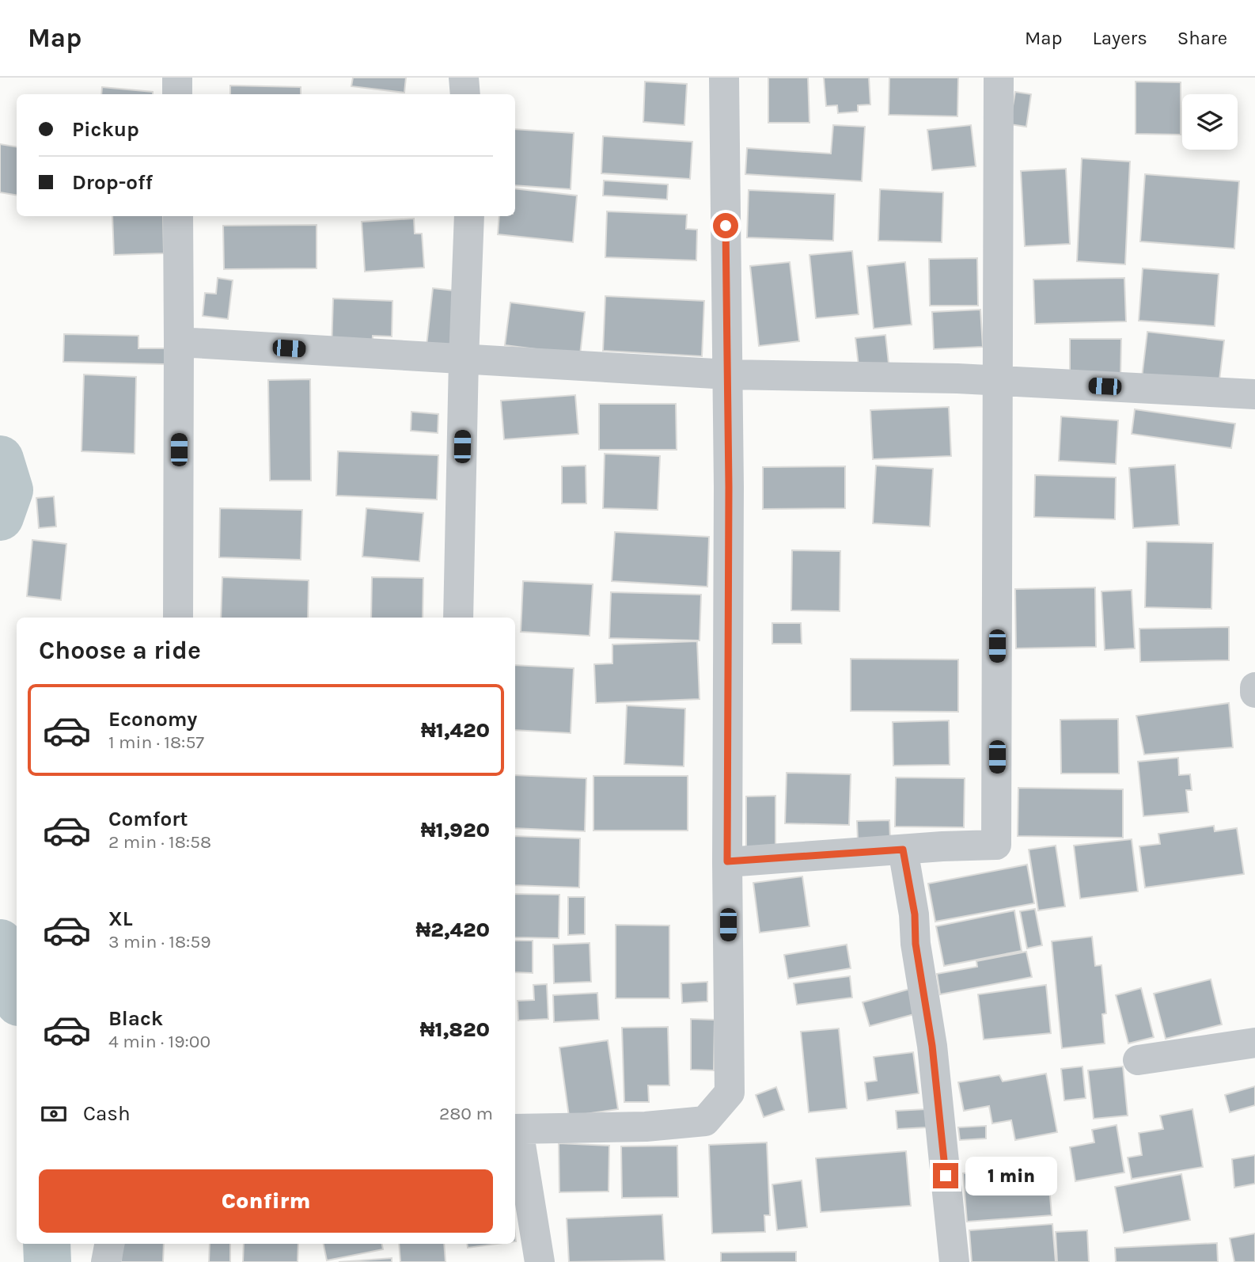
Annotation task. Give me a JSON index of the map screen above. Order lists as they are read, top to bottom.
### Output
{
  "page": {
    "header": "Map",
    "nav": ["Map", "Layers", "Share"],
    "banner": ["Pickup", "Drop-off"],
    "heading": "Choose a ride",
    "list": [
      {
        "name": "Economy",
        "note": "1 min · 18:57",
        "value": "₦1,420"
      },
      {
        "name": "Comfort",
        "note": "2 min · 18:58",
        "value": "₦1,920"
      },
      {
        "name": "XL",
        "note": "3 min · 18:59",
        "value": "₦2,420"
      },
      {
        "name": "Black",
        "note": "4 min · 19:00",
        "value": "₦1,820"
      }
    ],
    "pay": ["Cash", "280 m"],
    "bubble": "1 min",
    "buttons": "Confirm"
  }
}
